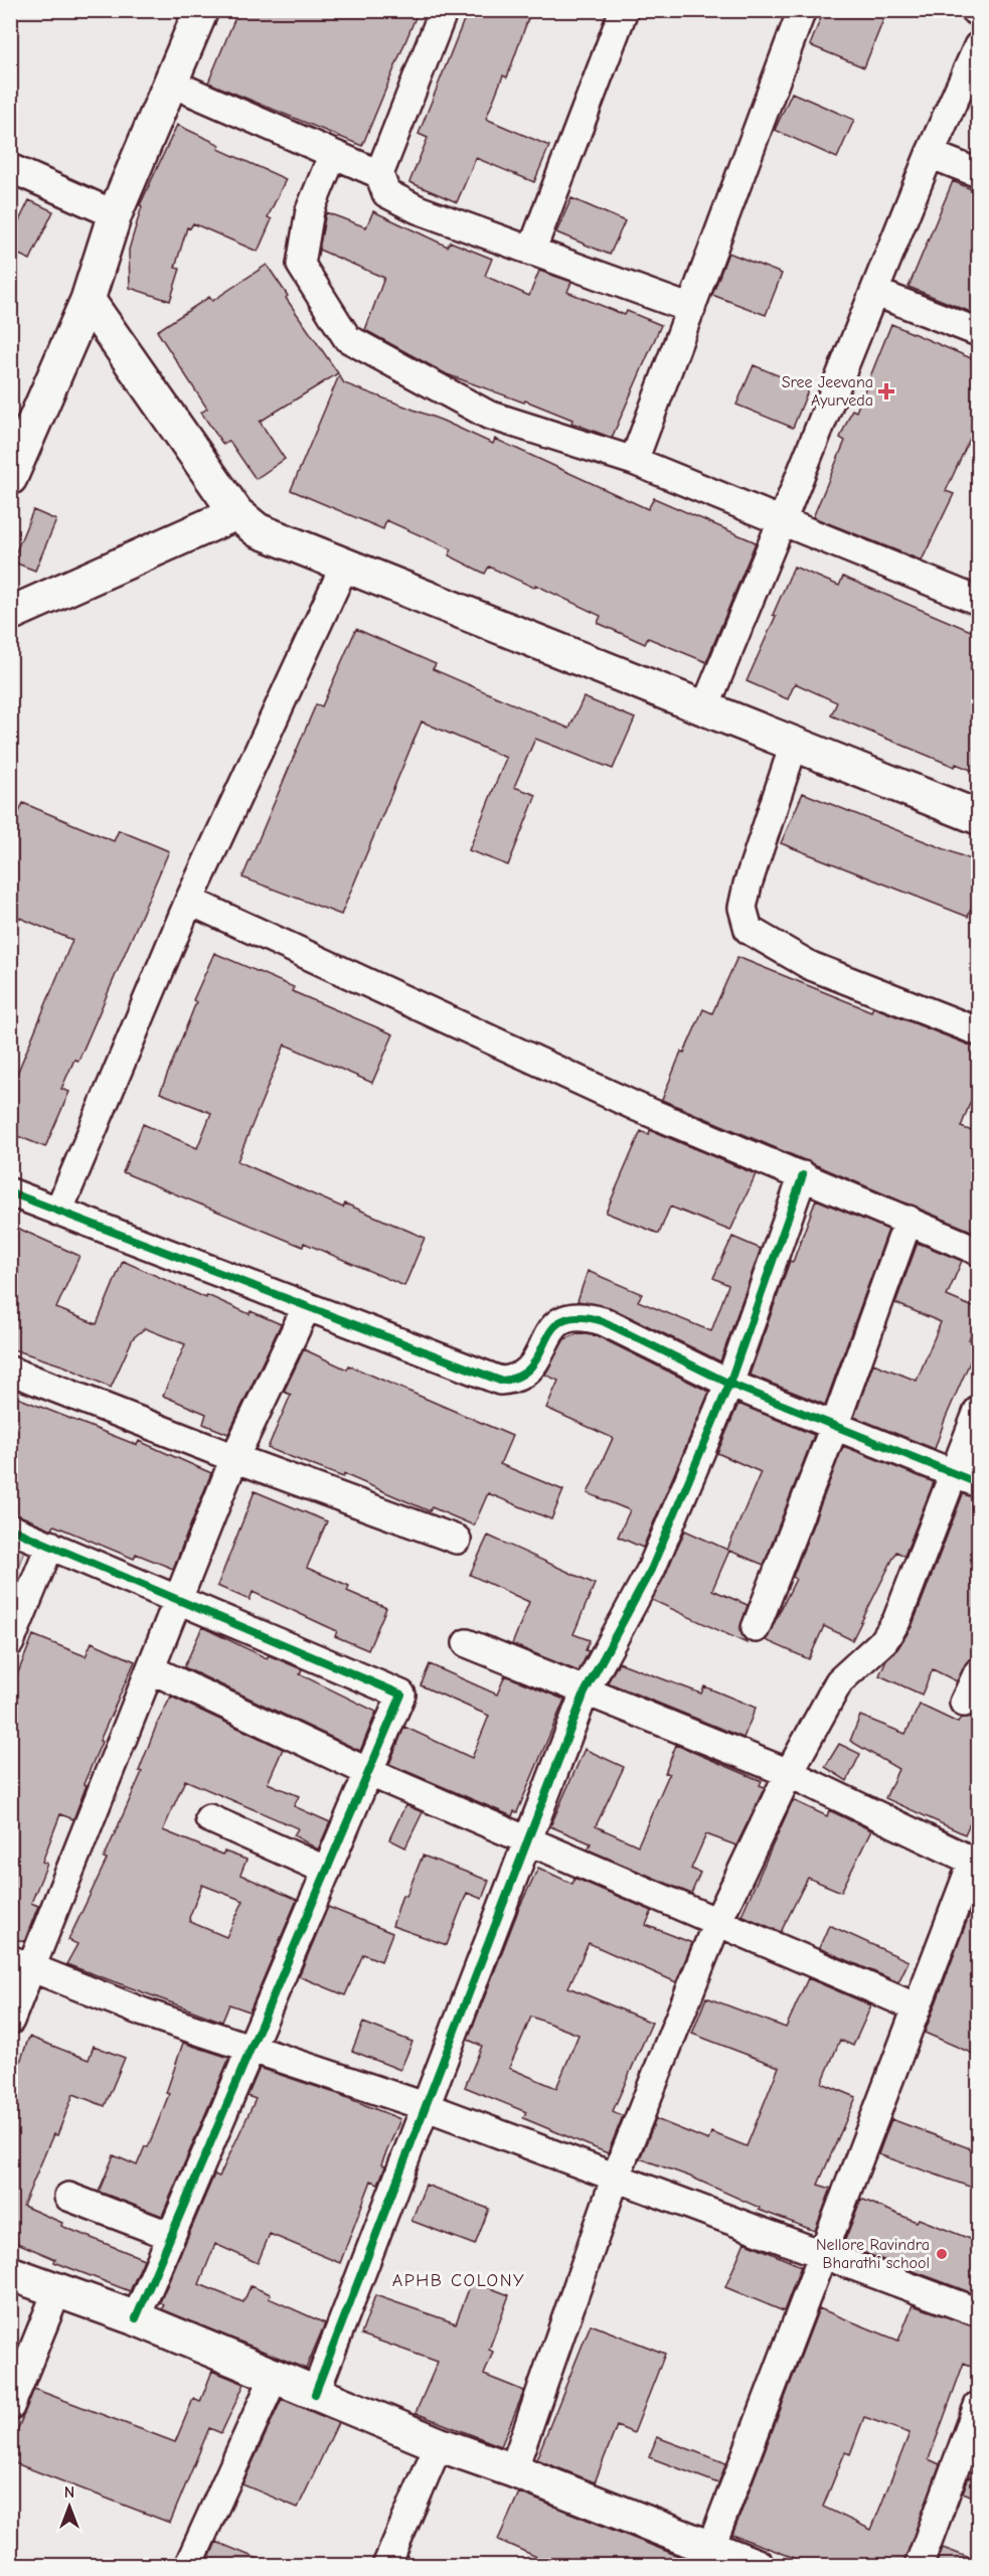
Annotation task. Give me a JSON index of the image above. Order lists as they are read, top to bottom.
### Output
{
  "districts": ["APHB COLONY"],
  "places": {
    "health": ["Sree Jeevana Ayurveda"],
    "other": ["Nellore Ravindra Bharathi school"]
  },
  "north": "top"
}
